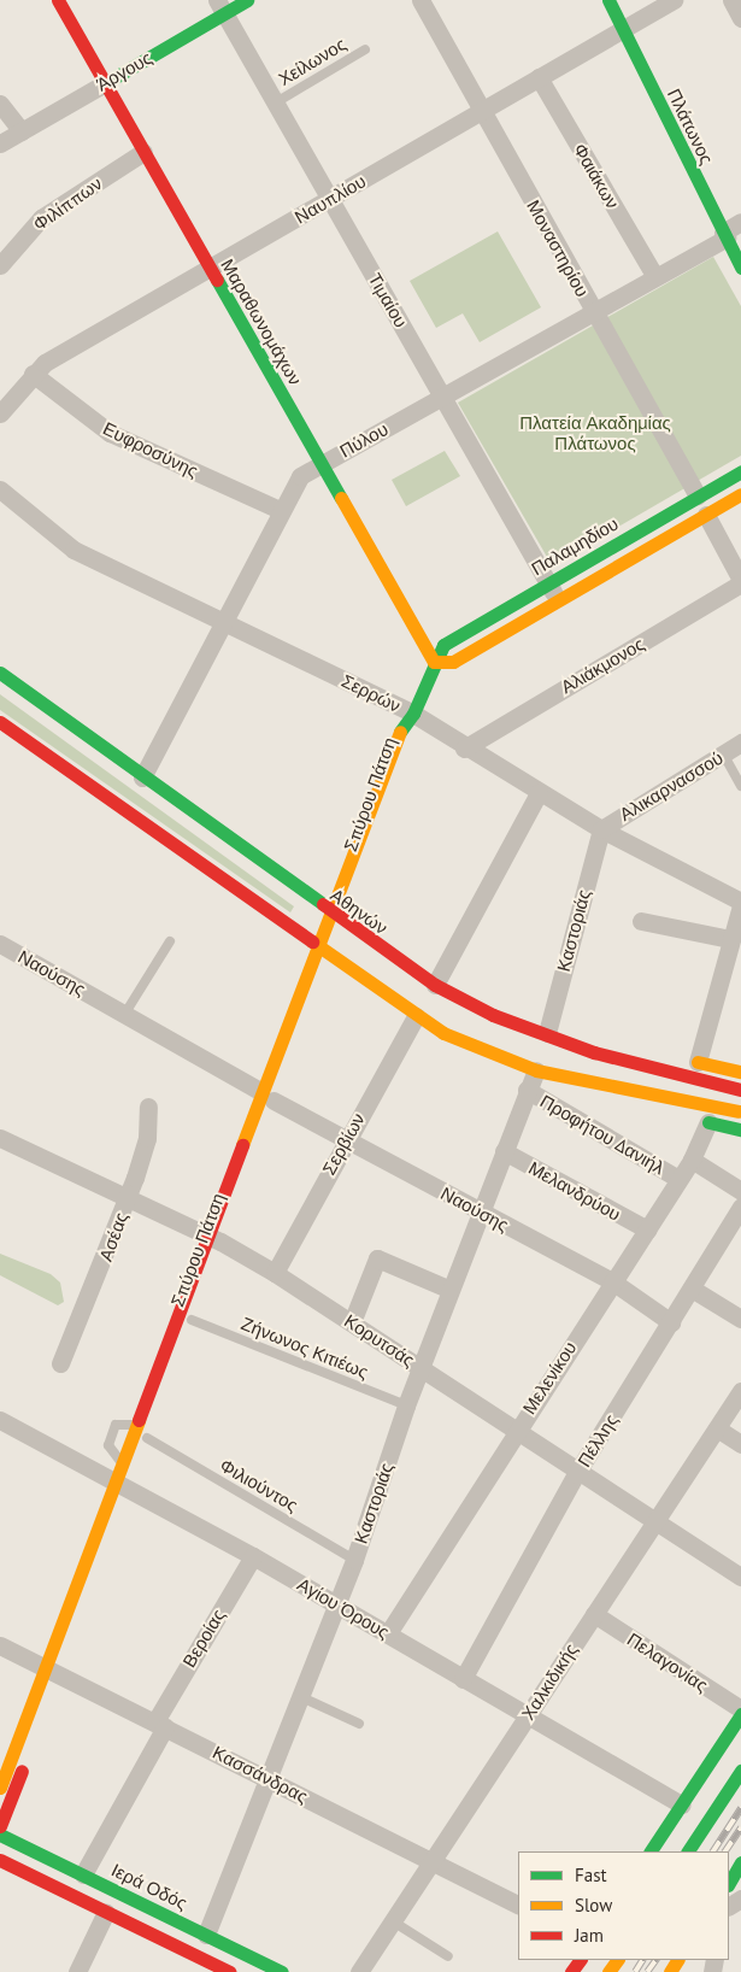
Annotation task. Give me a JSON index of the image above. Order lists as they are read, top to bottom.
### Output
{
  "streets": {
    "main road": [
      "Άργους",
      "Πλάτωνος",
      "Μαραθωνομάχων",
      "Παλαμηδίου",
      "Σπύρου Πάτση",
      "Αθηνών",
      "Ιερά Οδός"
    ],
    "street": [
      "Φαιάκων",
      "Ναυπλίου",
      "Φιλίππων",
      "Μοναστηρίου",
      "Τιμαίου",
      "Πύλου",
      "Ευφροσύνης",
      "Αλιάκμονος",
      "Σερρών",
      "Αλικαρνασσού",
      "Καστοριάς",
      "Ναούσης",
      "Προφήτου Δανιήλ",
      "Σερβίων",
      "Μελανδρύου",
      "Ασέας",
      "Κορυτσάς",
      "Μελενίκου",
      "Πέλλης",
      "Αγίου Όρους",
      "Βεροίας",
      "Πελαγονίας",
      "Χαλκιδικής",
      "Κασσάνδρας"
    ],
    "lane": ["Χείλωνος", "Ζήνωνος Κιτιέως", "Φιλιούντος"]
  },
  "crossings": [
    ["Χείλωνος", "Τιμαίου"],
    ["Άργους", "Τιμαίου"],
    ["Άργους", "Μαραθωνομάχων"],
    ["Πλάτωνος", "Ναυπλίου"],
    ["Πλάτωνος", "Πύλου"],
    ["Φαιάκων", "Ναυπλίου"],
    ["Φαιάκων", "Πύλου"],
    ["Ναυπλίου", "Μοναστηρίου"],
    ["Ναυπλίου", "Τιμαίου"],
    ["Ναυπλίου", "Μαραθωνομάχων"],
    ["Ναυπλίου", "Ευφροσύνης"],
    ["Φιλίππων", "Μαραθωνομάχων"],
    ["Μοναστηρίου", "Πύλου"],
    ["Μοναστηρίου", "Παλαμηδίου"],
    ["Τιμαίου", "Πύλου"],
    ["Τιμαίου", "Παλαμηδίου"],
    ["Μαραθωνομάχων", "Πύλου"],
    ["Μαραθωνομάχων", "Παλαμηδίου"],
    ["Πύλου", "Ευφροσύνης"],
    ["Πύλου", "Σερρών"],
    ["Πύλου", "Αθηνών"],
    ["Παλαμηδίου", "Σερρών"],
    ["Παλαμηδίου", "Σπύρου Πάτση"],
    ["Αλιάκμονος", "Σερρών"],
    ["Σερρών", "Αλικαρνασσού"],
    ["Σερρών", "Σπύρου Πάτση"],
    ["Σερρών", "Καστοριάς"],
    ["Αλικαρνασσού", "Καστοριάς"],
    ["Σπύρου Πάτση", "Αθηνών"],
    ["Σπύρου Πάτση", "Ναούσης"],
    ["Σπύρου Πάτση", "Κορυτσάς"],
    ["Σπύρου Πάτση", "Ζήνωνος Κιτιέως"],
    ["Σπύρου Πάτση", "Φιλιούντος"],
    ["Σπύρου Πάτση", "Αγίου Όρους"],
    ["Σπύρου Πάτση", "Κασσάνδρας"],
    ["Αθηνών", "Καστοριάς"],
    ["Καστοριάς", "Ναούσης"],
    ["Καστοριάς", "Προφήτου Δανιήλ"],
    ["Καστοριάς", "Μελανδρύου"],
    ["Καστοριάς", "Κορυτσάς"],
    ["Καστοριάς", "Ζήνωνος Κιτιέως"],
    ["Καστοριάς", "Φιλιούντος"],
    ["Καστοριάς", "Αγίου Όρους"],
    ["Καστοριάς", "Κασσάνδρας"],
    ["Καστοριάς", "Ιερά Οδός"],
    ["Ναούσης", "Σερβίων"],
    ["Ναούσης", "Μελενίκου"],
    ["Ναούσης", "Πέλλης"],
    ["Προφήτου Δανιήλ", "Μελενίκου"],
    ["Σερβίων", "Κορυτσάς"],
    ["Μελανδρύου", "Μελενίκου"],
    ["Ασέας", "Κορυτσάς"],
    ["Κορυτσάς", "Μελενίκου"],
    ["Κορυτσάς", "Πέλλης"],
    ["Κορυτσάς", "Χαλκιδικής"],
    ["Μελενίκου", "Αγίου Όρους"],
    ["Πέλλης", "Αγίου Όρους"],
    ["Αγίου Όρους", "Βεροίας"],
    ["Αγίου Όρους", "Χαλκιδικής"],
    ["Βεροίας", "Κασσάνδρας"],
    ["Βεροίας", "Ιερά Οδός"],
    ["Πελαγονίας", "Χαλκιδικής"],
    ["Χαλκιδικής", "Κασσάνδρας"]
  ],
  "parks": ["Πλατεία Ακαδημίας Πλάτωνος"],
  "legend": ["Fast", "Slow", "Jam"]
}
